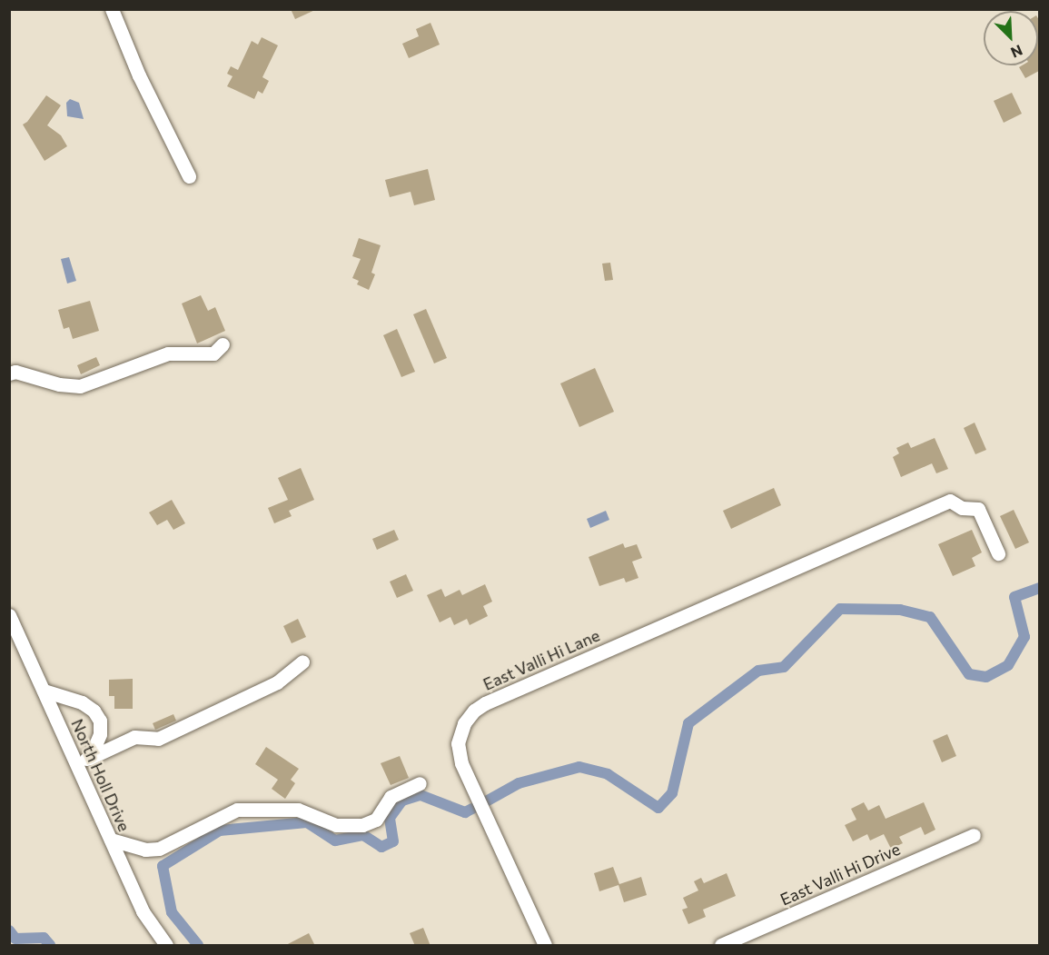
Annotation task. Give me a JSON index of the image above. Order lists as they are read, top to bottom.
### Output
{
  "streets": {
    "street": ["East Valli Hi Lane", "North Holl Drive", "East Valli Hi Drive"]
  },
  "north": "bottom right"
}
